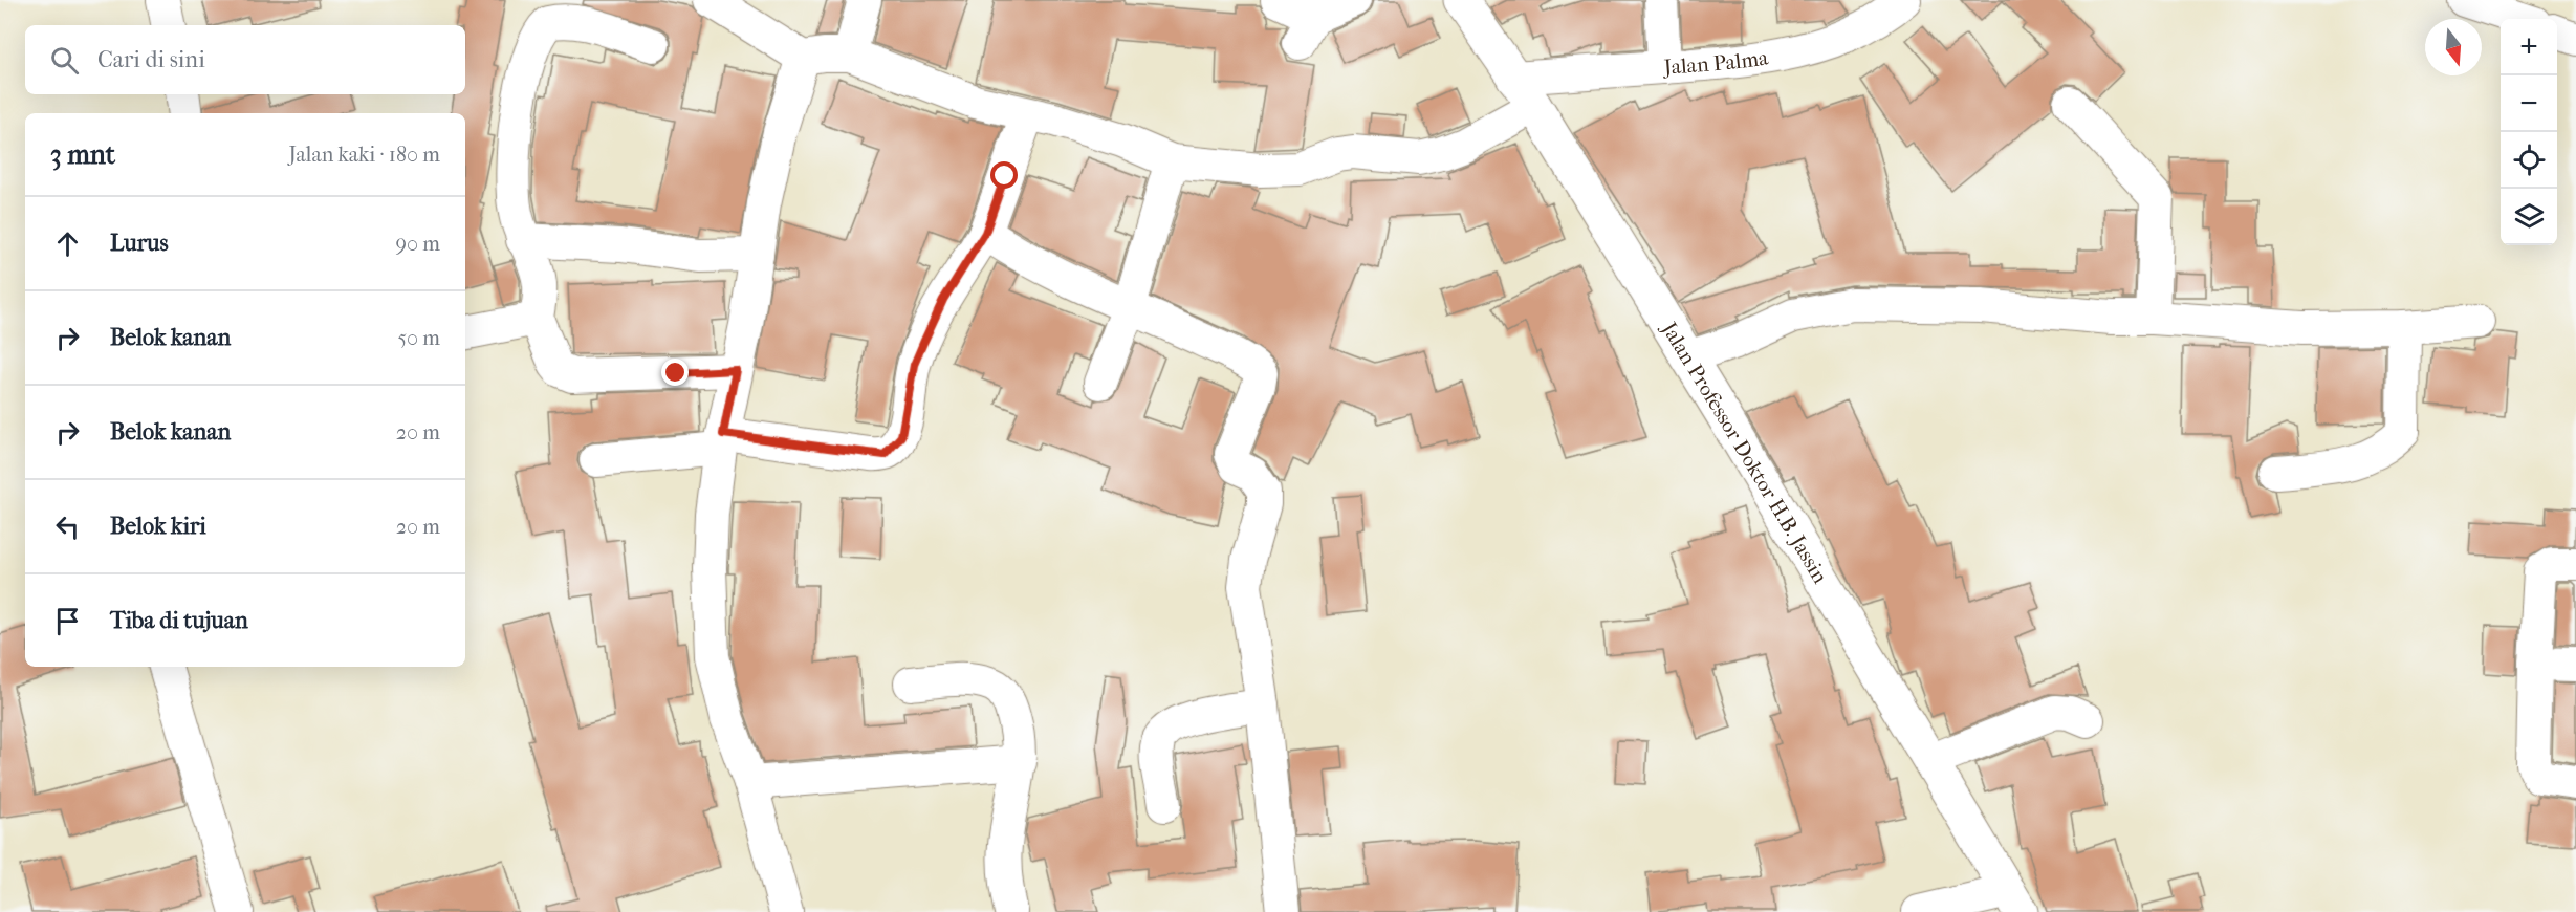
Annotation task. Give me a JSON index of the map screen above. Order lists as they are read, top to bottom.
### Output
{
  "streets": {
    "highway": ["Jalan Professor Doktor H.B. Jassin"],
    "street": ["Jalan Palma"]
  },
  "crossings": [
    ["Jalan Palma", "Jalan Professor Doktor H.B. Jassin"]
  ],
  "north": "bottom",
  "page": {
    "map_buttons": ["+", "−"],
    "search": "Cari di sini",
    "heading": ["3 mnt", "Jalan kaki · 180 m"],
    "list": [
      ["Lurus", "90 m"],
      ["Belok kanan", "50 m"],
      ["Belok kanan", "20 m"],
      ["Belok kiri", "20 m"],
      "Tiba di tujuan"
    ]
  }
}
